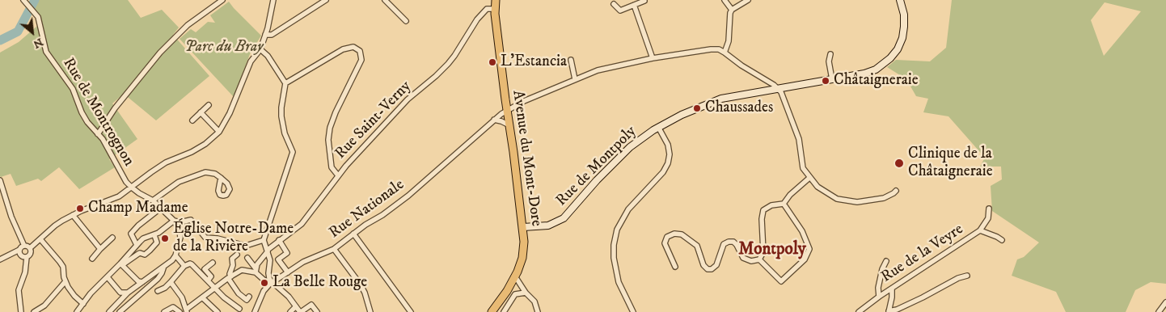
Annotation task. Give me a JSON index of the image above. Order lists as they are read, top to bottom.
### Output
{
  "streets": {
    "main road": ["Avenue du Mont-Dore"],
    "street": [
      "Rue de Montrognon",
      "Rue Saint-Verny",
      "Rue de Montpoly",
      "Rue Nationale",
      "Rue de la Veyre"
    ]
  },
  "crossings": [
    ["Rue Saint-Verny", "Avenue du Mont-Dore"],
    ["Avenue du Mont-Dore", "Rue de Montpoly"],
    ["Avenue du Mont-Dore", "Rue Nationale"]
  ],
  "districts": ["Montpoly"],
  "parks": ["Parc du Bray"],
  "places": [
    "L'Estancia",
    "Châtaigneraie",
    "Chaussades",
    "Clinique de la Châtaigneraie",
    "Champ Madame",
    "Église Notre-Dame de la Rivière",
    "La Belle Rouge"
  ],
  "north": "bottom right"
}
